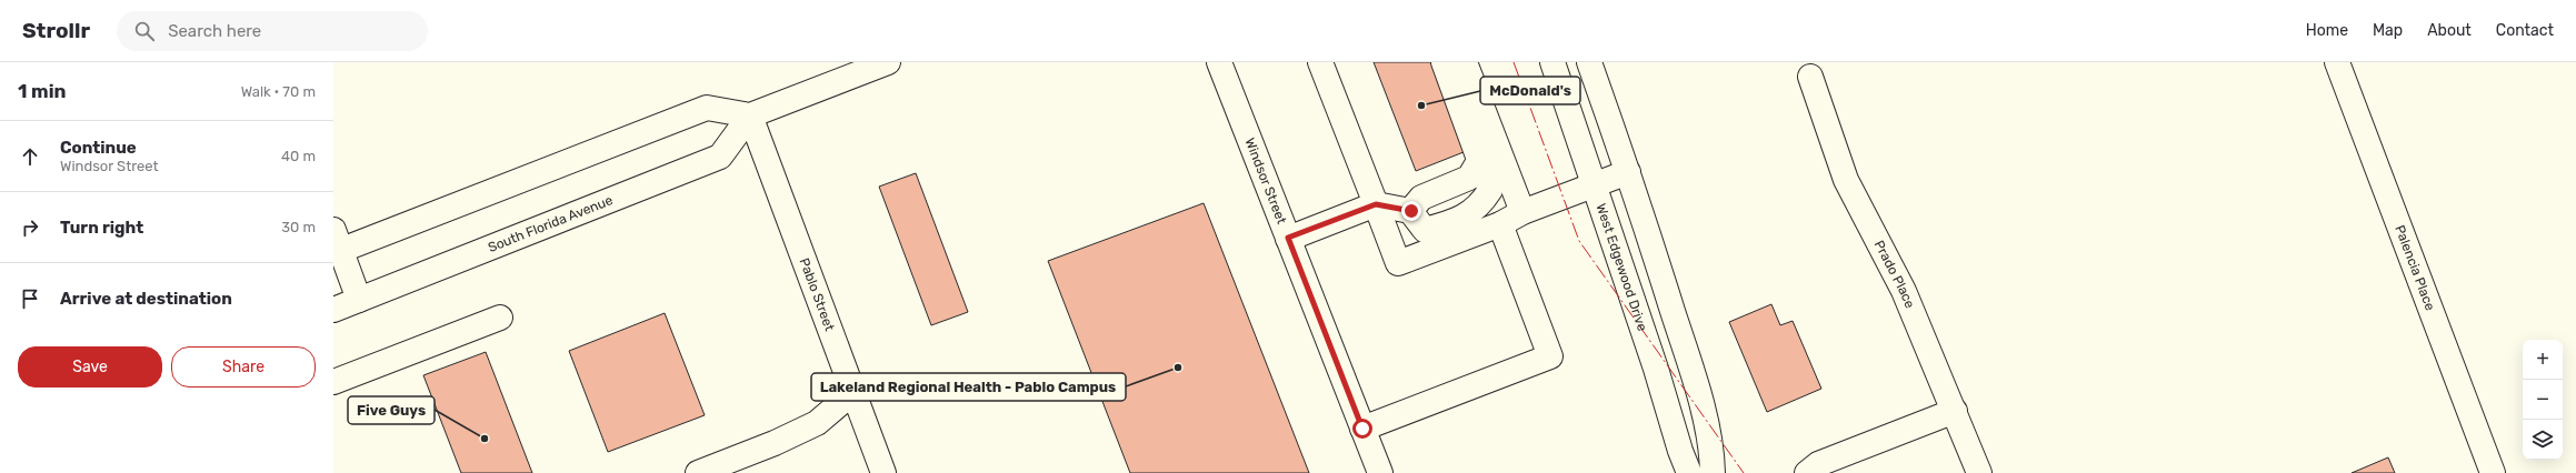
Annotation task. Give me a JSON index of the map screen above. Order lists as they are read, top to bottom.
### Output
{
  "streets": {
    "street": [
      "Windsor Street",
      "South Florida Avenue",
      "West Edgewood Drive",
      "Palencia Place",
      "Prado Place",
      "Pablo Street"
    ]
  },
  "crossings": [
    ["South Florida Avenue", "Pablo Street"]
  ],
  "places": ["McDonald's", "Lakeland Regional Health - Pablo Campus", "Five Guys"],
  "page": {
    "header": "Strollr",
    "search": "Search here",
    "nav": [
      "Home",
      "Map",
      "About",
      "Contact"
    ],
    "heading": ["1 min", "Walk · 70 m"],
    "list": [
      ["Continue", "Windsor Street", "40 m"],
      ["Turn right", "30 m"],
      "Arrive at destination"
    ],
    "buttons": ["Save", "Share"],
    "map_buttons": ["+", "−"]
  }
}
